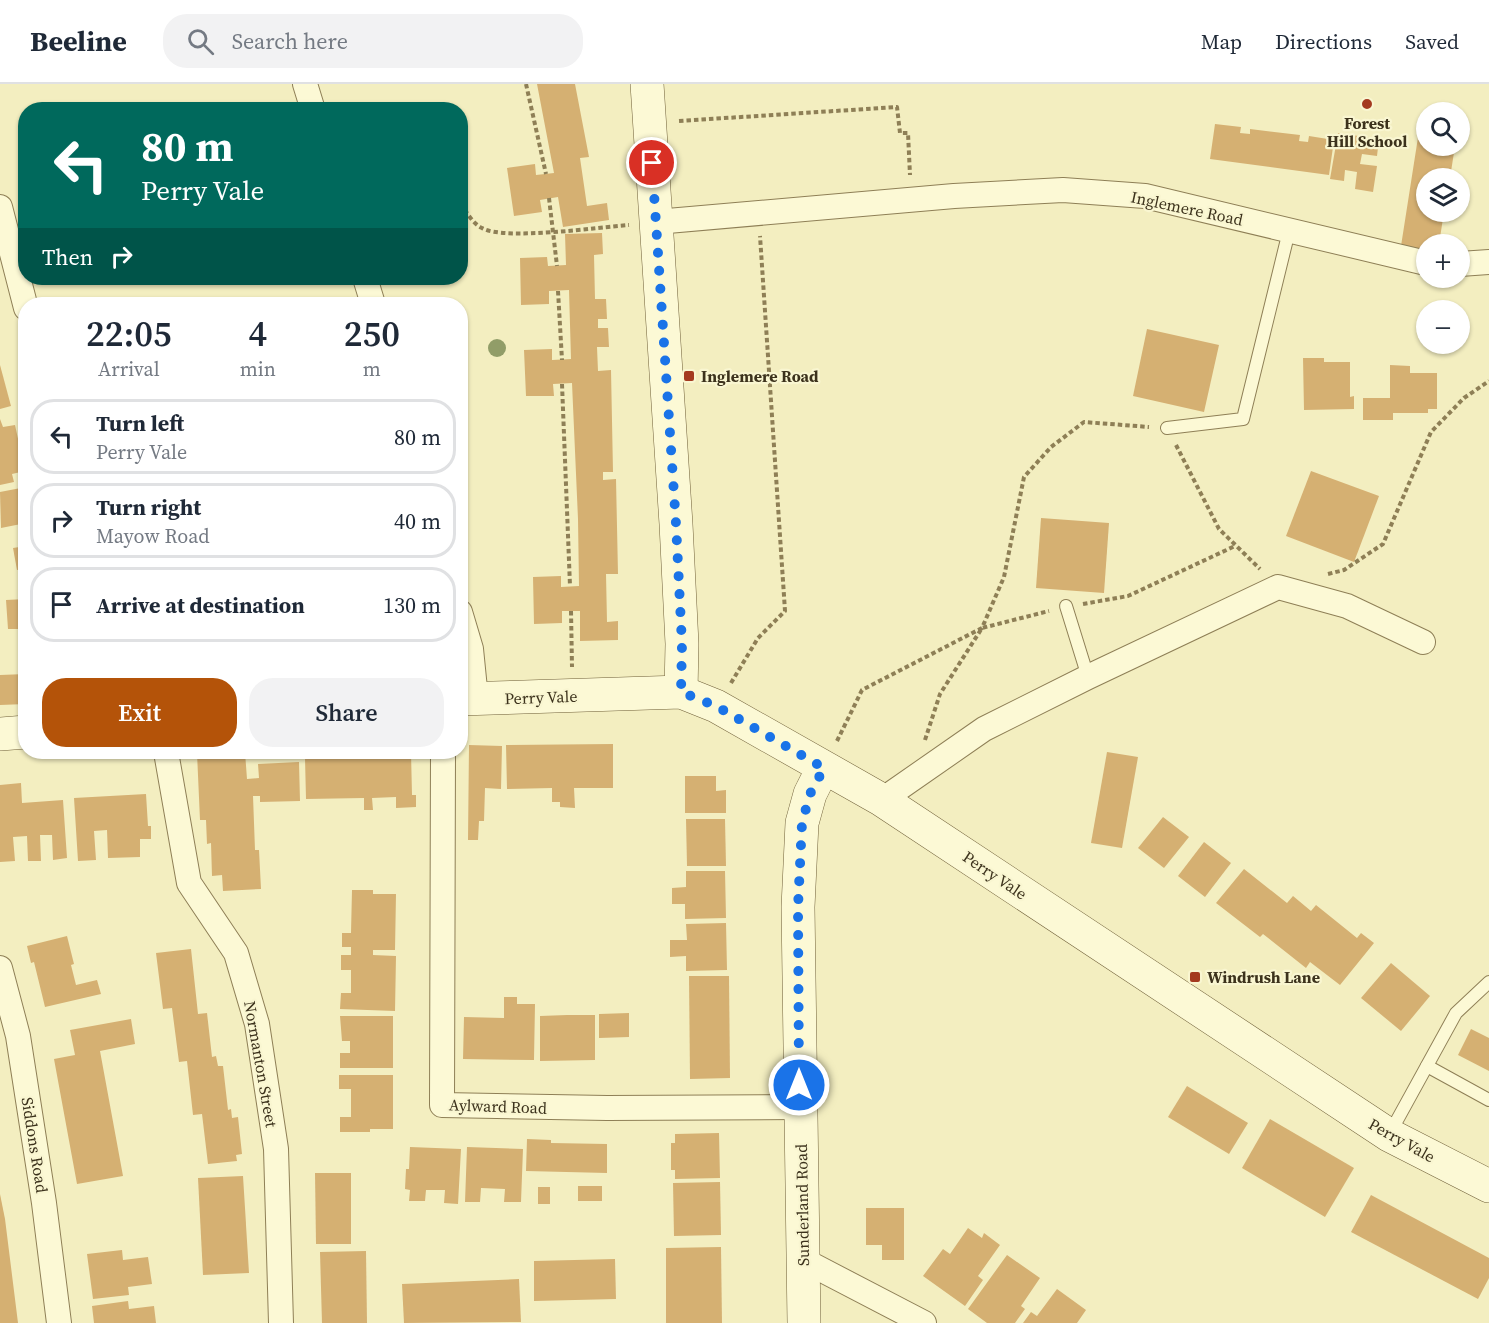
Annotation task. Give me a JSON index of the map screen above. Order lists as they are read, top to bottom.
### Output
{
  "streets": {
    "main road": ["Perry Vale", "Sunderland Road"],
    "street": [
      "Inglemere Road",
      "Normanton Street",
      "Aylward Road",
      "Siddons Road"
    ]
  },
  "crossings": [
    ["Perry Vale", "Sunderland Road"],
    ["Aylward Road", "Sunderland Road"]
  ],
  "places": {
    "other": ["Forest Hill School"],
    "transit": ["Inglemere Road", "Windrush Lane"]
  },
  "page": {
    "header": "Beeline",
    "search": "Search here",
    "nav": ["Map", "Directions", "Saved"],
    "map_buttons": ["+", "−"],
    "turn": ["80 m", "Perry Vale"],
    "then": "Then",
    "eta": [
      "22:05",
      "Arrival",
      "4",
      "min",
      "250",
      "m"
    ],
    "list": [
      {
        "name": "Turn left",
        "note": "Perry Vale",
        "value": "80 m"
      },
      {
        "name": "Turn right",
        "note": "Mayow Road",
        "value": "40 m"
      },
      {
        "name": "Arrive at destination",
        "value": "130 m"
      }
    ],
    "buttons": ["Exit", "Share"]
  }
}
